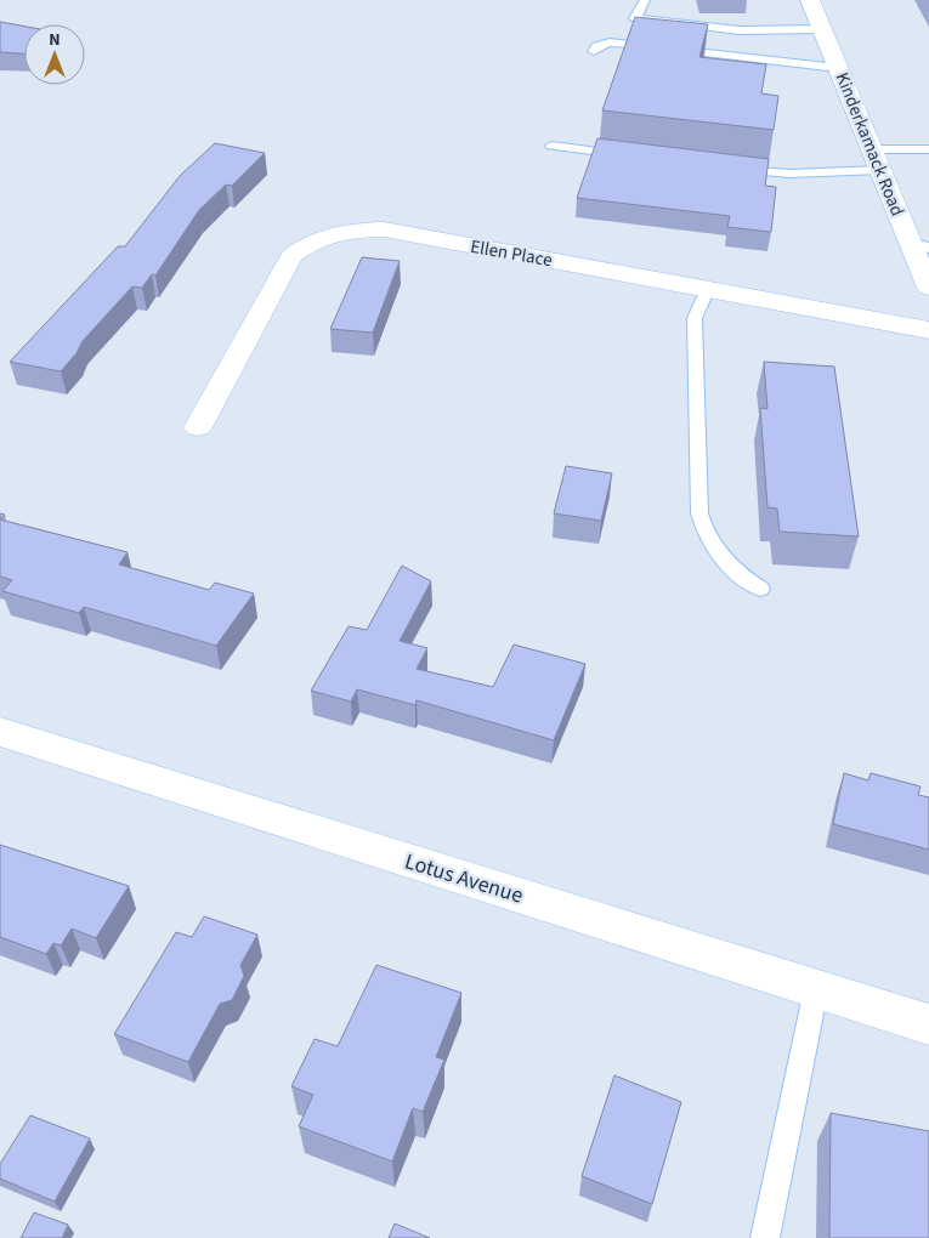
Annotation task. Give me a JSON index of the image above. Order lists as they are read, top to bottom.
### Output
{
  "streets": {
    "street": ["Kinderkamack Road", "Ellen Place", "Lotus Avenue"]
  },
  "north": "top"
}
